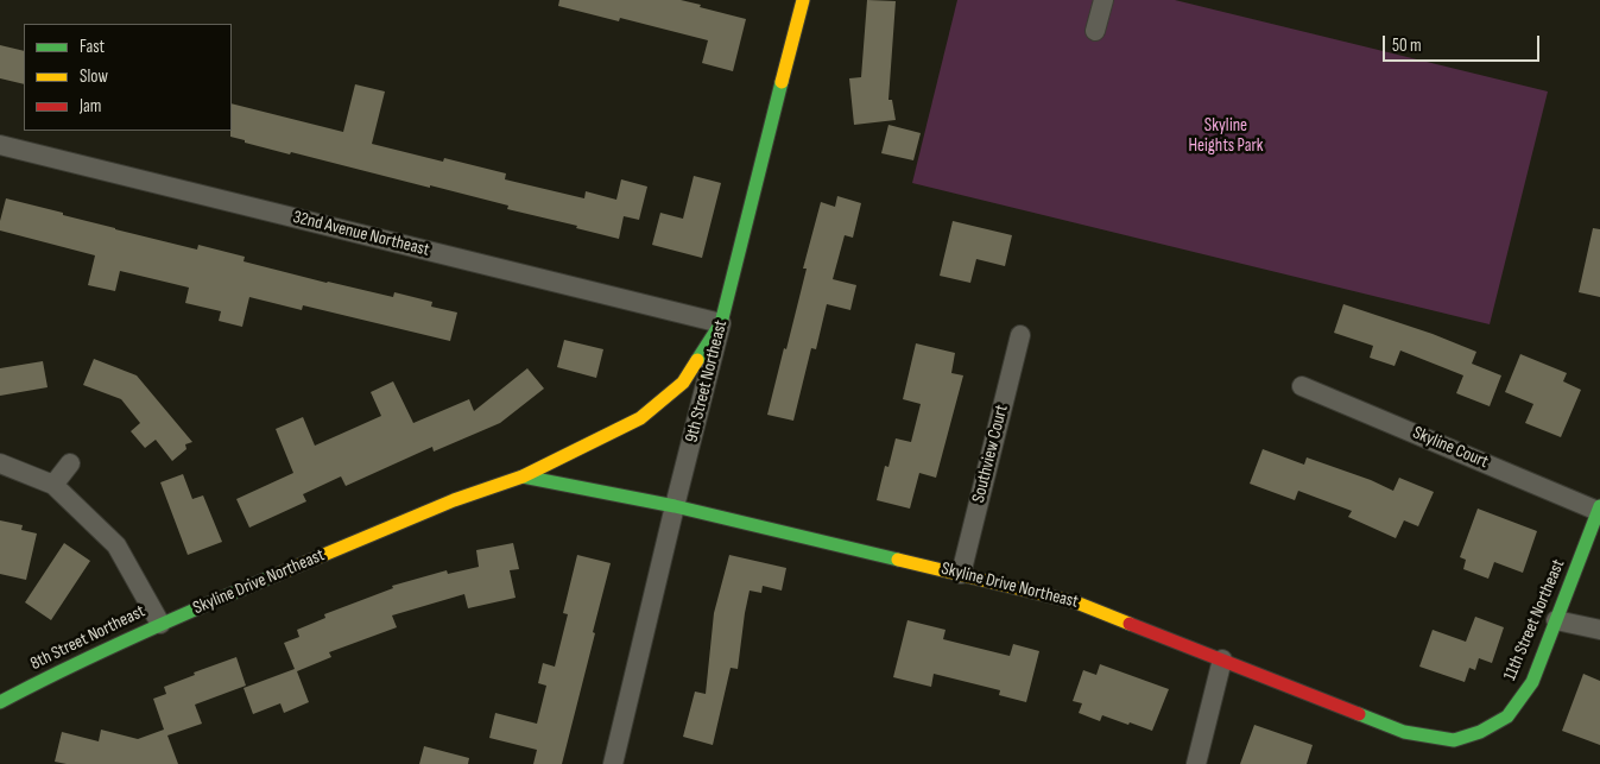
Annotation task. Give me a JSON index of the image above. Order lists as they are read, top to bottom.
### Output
{
  "streets": {
    "street": [
      "32nd Avenue Northeast",
      "9th Street Northeast",
      "Skyline Court",
      "Southview Court",
      "Skyline Drive Northeast",
      "11th Street Northeast",
      "8th Street Northeast"
    ]
  },
  "crossings": [
    ["32nd Avenue Northeast", "9th Street Northeast"],
    ["32nd Avenue Northeast", "Skyline Drive Northeast"],
    ["9th Street Northeast", "Skyline Drive Northeast"],
    ["Skyline Court", "11th Street Northeast"],
    ["Southview Court", "Skyline Drive Northeast"],
    ["Skyline Drive Northeast", "11th Street Northeast"],
    ["Skyline Drive Northeast", "8th Street Northeast"]
  ],
  "parks": ["Skyline Heights Park"],
  "legend": ["Fast", "Slow", "Jam"],
  "scale_bar": "50 m"
}
